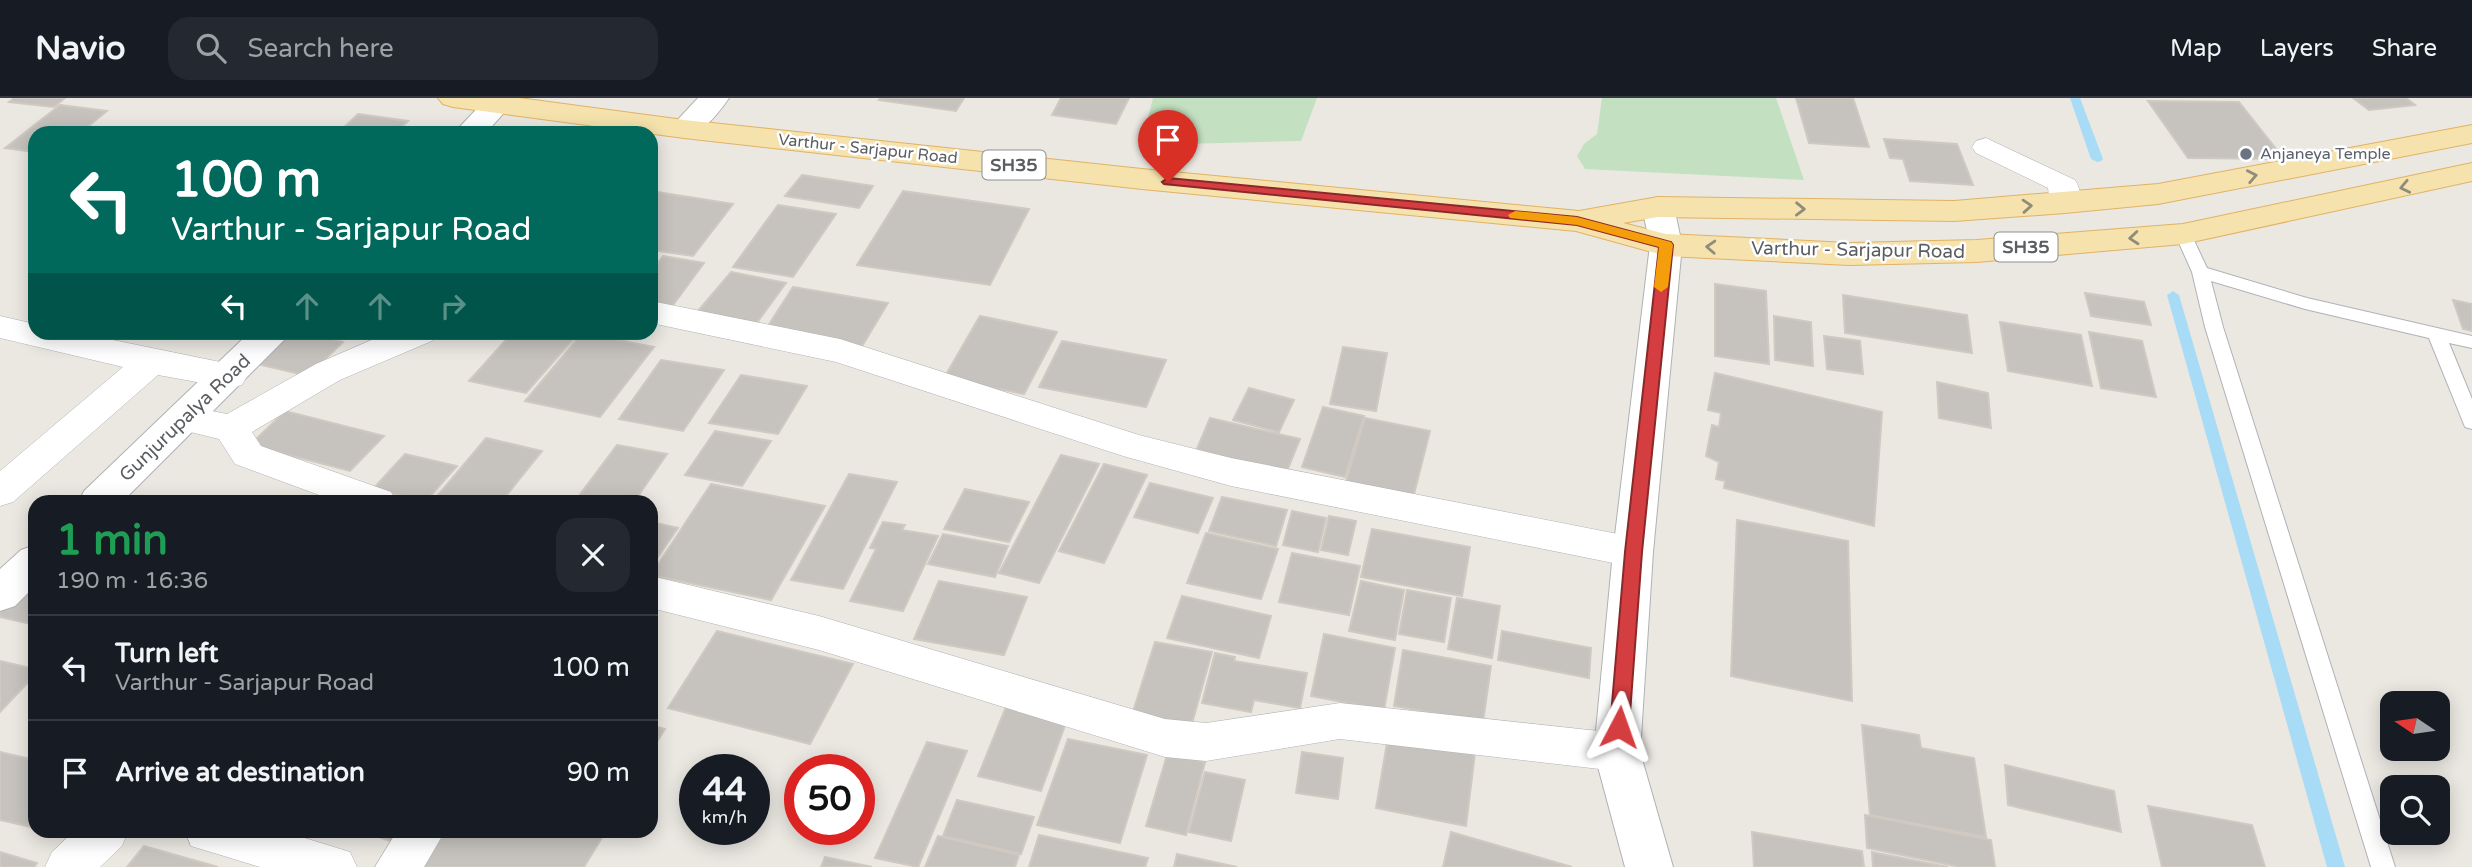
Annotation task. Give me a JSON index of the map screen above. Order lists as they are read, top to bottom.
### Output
{
  "streets": {
    "main road": ["Varthur - Sarjapur Road", "SH35", "Gunjurupalya Road"]
  },
  "places": ["Anjaneya Temple"],
  "north": "left",
  "page": {
    "header": "Navio",
    "search": "Search here",
    "nav": ["Map", "Layers", "Share"],
    "turn": ["100 m", "Varthur - Sarjapur Road"],
    "heading": ["1 min", "190 m · 16:36"],
    "list": [
      {
        "name": "Turn left",
        "note": "Varthur - Sarjapur Road",
        "value": "100 m"
      },
      {
        "name": "Arrive at destination",
        "value": "90 m"
      }
    ],
    "speed": "44 km/h",
    "limit": "50"
  }
}
